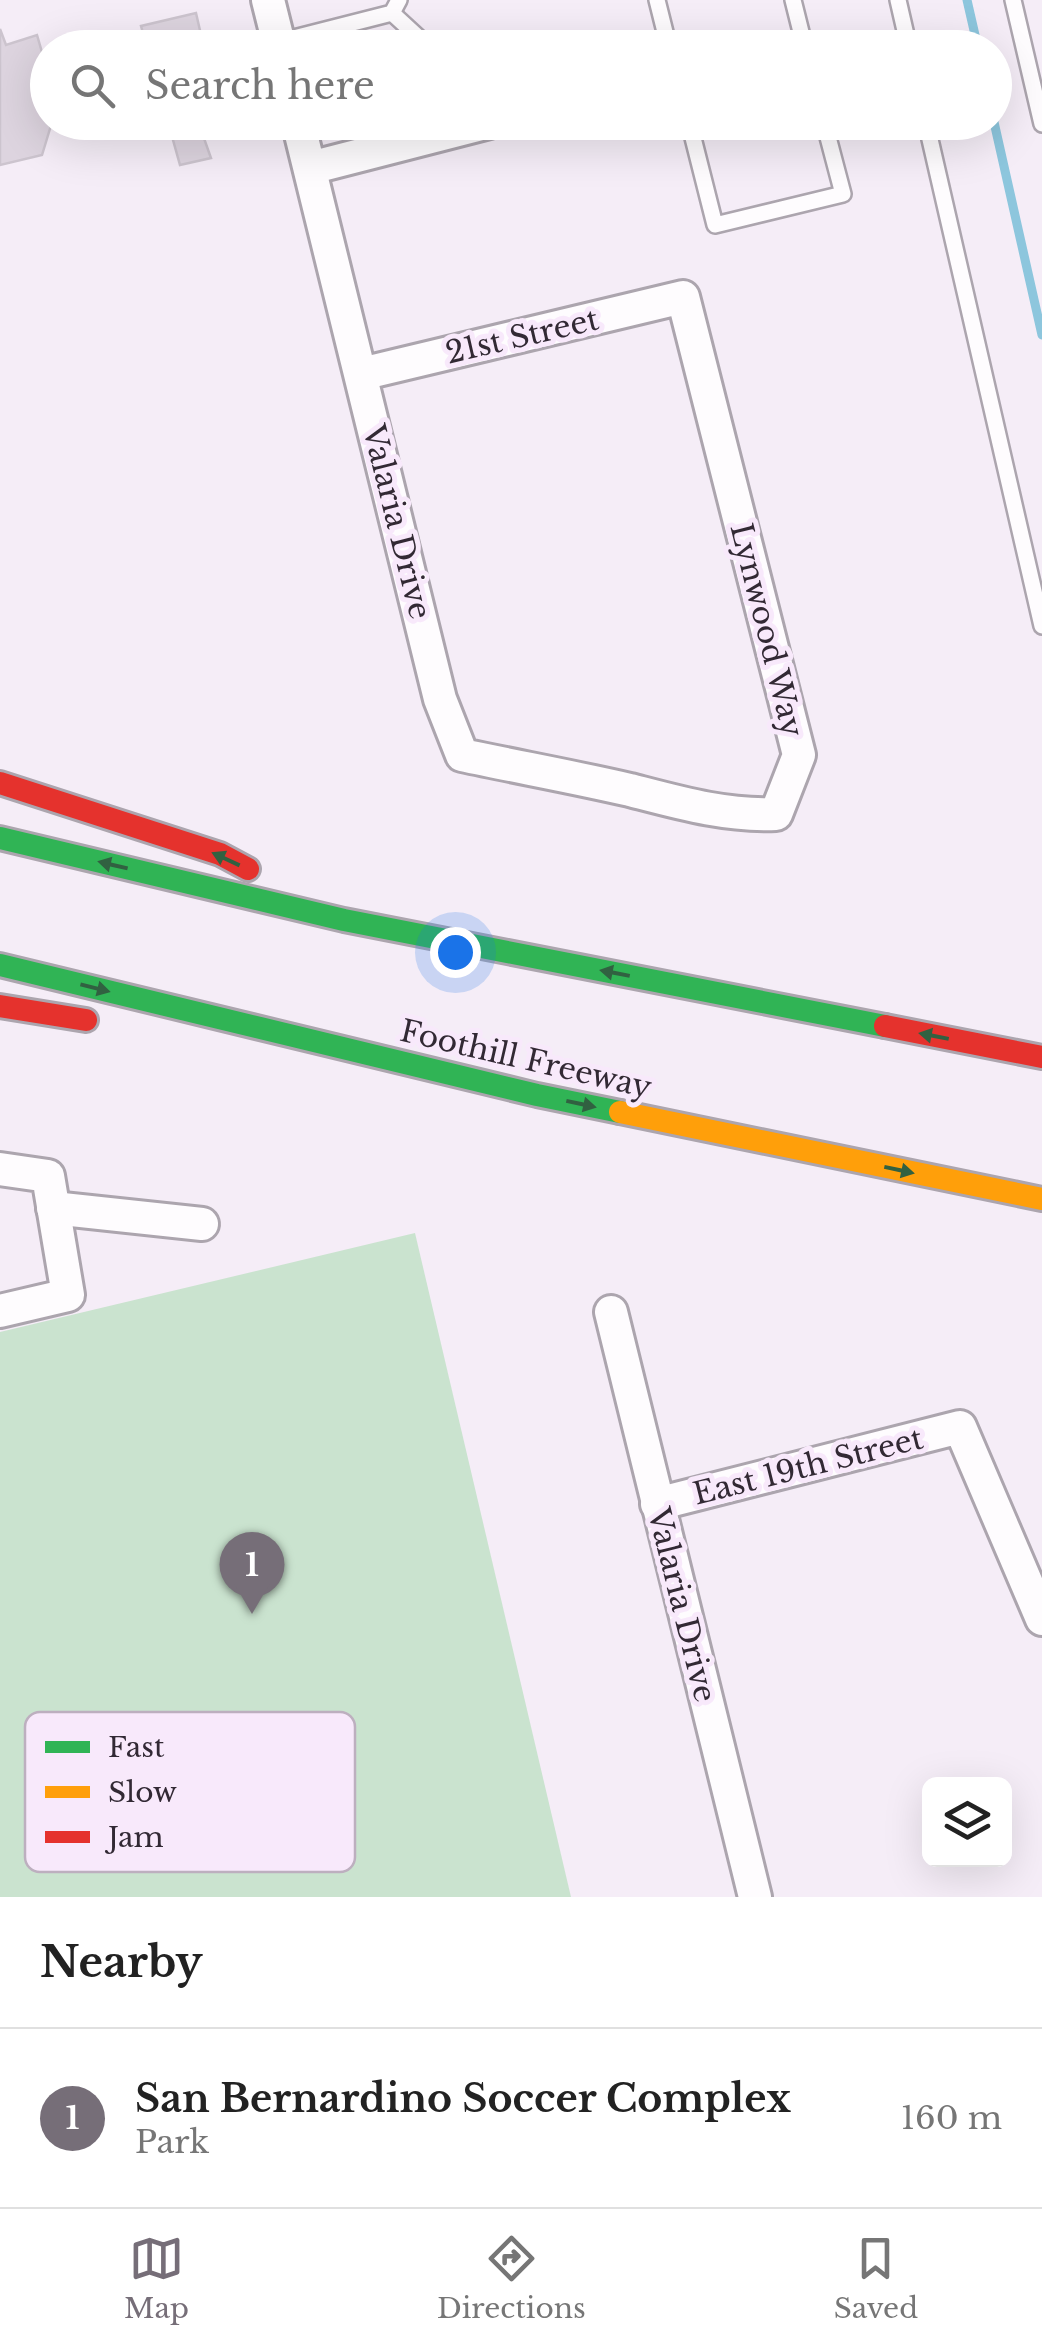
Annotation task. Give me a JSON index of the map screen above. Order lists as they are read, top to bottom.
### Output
{
  "streets": {
    "highway": ["Foothill Freeway"],
    "street": [
      "21st Street",
      "Valaria Drive",
      "Lynwood Way",
      "East 19th Street"
    ]
  },
  "crossings": [
    ["21st Street", "Valaria Drive"],
    ["21st Street", "Lynwood Way"],
    ["Valaria Drive", "Lynwood Way"],
    ["Valaria Drive", "East 19th Street"]
  ],
  "legend": ["Fast", "Slow", "Jam"],
  "page": {
    "search": "Search here",
    "pins": "1",
    "heading": "Nearby",
    "list": [
      {
        "mark": "1",
        "name": "San Bernardino Soccer Complex",
        "note": "Park",
        "value": "160 m"
      }
    ],
    "nav": ["Map", "Directions", "Saved"]
  }
}
